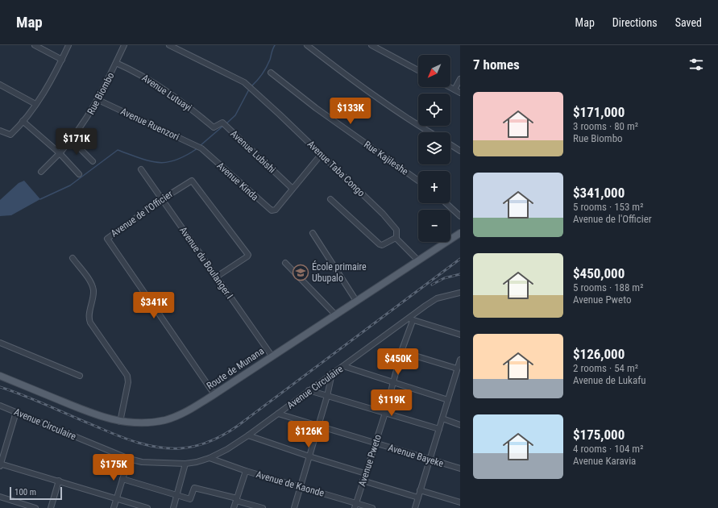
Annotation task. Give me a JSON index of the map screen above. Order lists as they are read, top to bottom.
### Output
{
  "streets": {
    "main road": ["Route de Munana"],
    "street": [
      "Avenue Lutuayi",
      "Rue Biombo",
      "Avenue Ruenzori",
      "Avenue Lubishi",
      "Rue Kajileshe",
      "Avenue Taba Congo",
      "Avenue Kinda",
      "Avenue de l'Officier",
      "Avenue du Boulanger I",
      "Avenue Circulaire",
      "Avenue Bayeke",
      "Avenue Pweto",
      "Avenue de Kaonde"
    ]
  },
  "crossings": [
    ["Avenue Lutuayi", "Rue Biombo"],
    ["Avenue Lutuayi", "Avenue Lubishi"],
    ["Rue Biombo", "Avenue Ruenzori"],
    ["Avenue Ruenzori", "Avenue Kinda"],
    ["Avenue Lubishi", "Avenue Kinda"],
    ["Avenue de l'Officier", "Avenue du Boulanger I"],
    ["Avenue de l'Officier", "Route de Munana"],
    ["Avenue du Boulanger I", "Route de Munana"],
    ["Avenue Circulaire", "Avenue Bayeke"],
    ["Avenue Circulaire", "Avenue Pweto"],
    ["Avenue Circulaire", "Avenue de Kaonde"],
    ["Avenue Bayeke", "Avenue Pweto"],
    ["Avenue Pweto", "Avenue de Kaonde"]
  ],
  "places": {
    "school or university": ["École primaire Ubupalo"]
  },
  "scale_bar": "100 m",
  "north": "bottom left",
  "page": {
    "header": "Map",
    "nav": ["Map", "Directions", "Saved"],
    "heading": "7 homes",
    "map_buttons": ["+", "−"],
    "list": [
      {
        "name": "$171,000",
        "note": "3 rooms · 80 m² · Rue Biombo"
      },
      {
        "name": "$341,000",
        "note": "5 rooms · 153 m² · Avenue de l'Officier"
      },
      {
        "name": "$450,000",
        "note": "5 rooms · 188 m² · Avenue Pweto"
      },
      {
        "name": "$126,000",
        "note": "2 rooms · 54 m² · Avenue de Lukafu"
      },
      {
        "name": "$175,000",
        "note": "4 rooms · 104 m² · Avenue Karavia"
      }
    ],
    "price": [
      "$133K",
      "$171K",
      "$341K",
      "$450K",
      "$119K",
      "$126K",
      "$175K"
    ],
    "scale": "100 m"
  }
}
